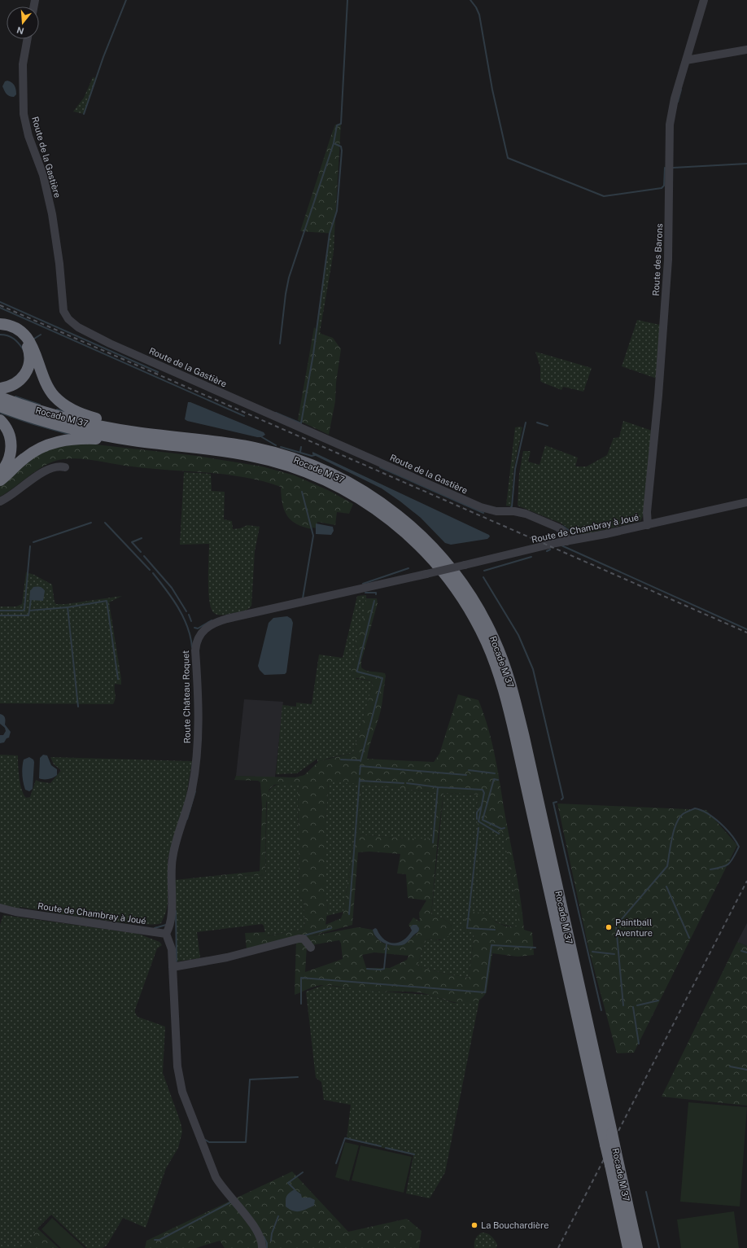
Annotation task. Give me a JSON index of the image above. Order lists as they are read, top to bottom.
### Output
{
  "streets": {
    "highway": ["Rocade M 37"],
    "street": [
      "Route de la Gastière",
      "Route des Barons",
      "Route de Chambray à Joué",
      "Route Château Roquet"
    ]
  },
  "crossings": [
    ["Route de la Gastière", "Route de Chambray à Joué"],
    ["Route des Barons", "Route de Chambray à Joué"],
    ["Route de Chambray à Joué", "Route Château Roquet"]
  ],
  "places": ["Paintball Aventure", "La Bouchardière"],
  "north": "bottom"
}
